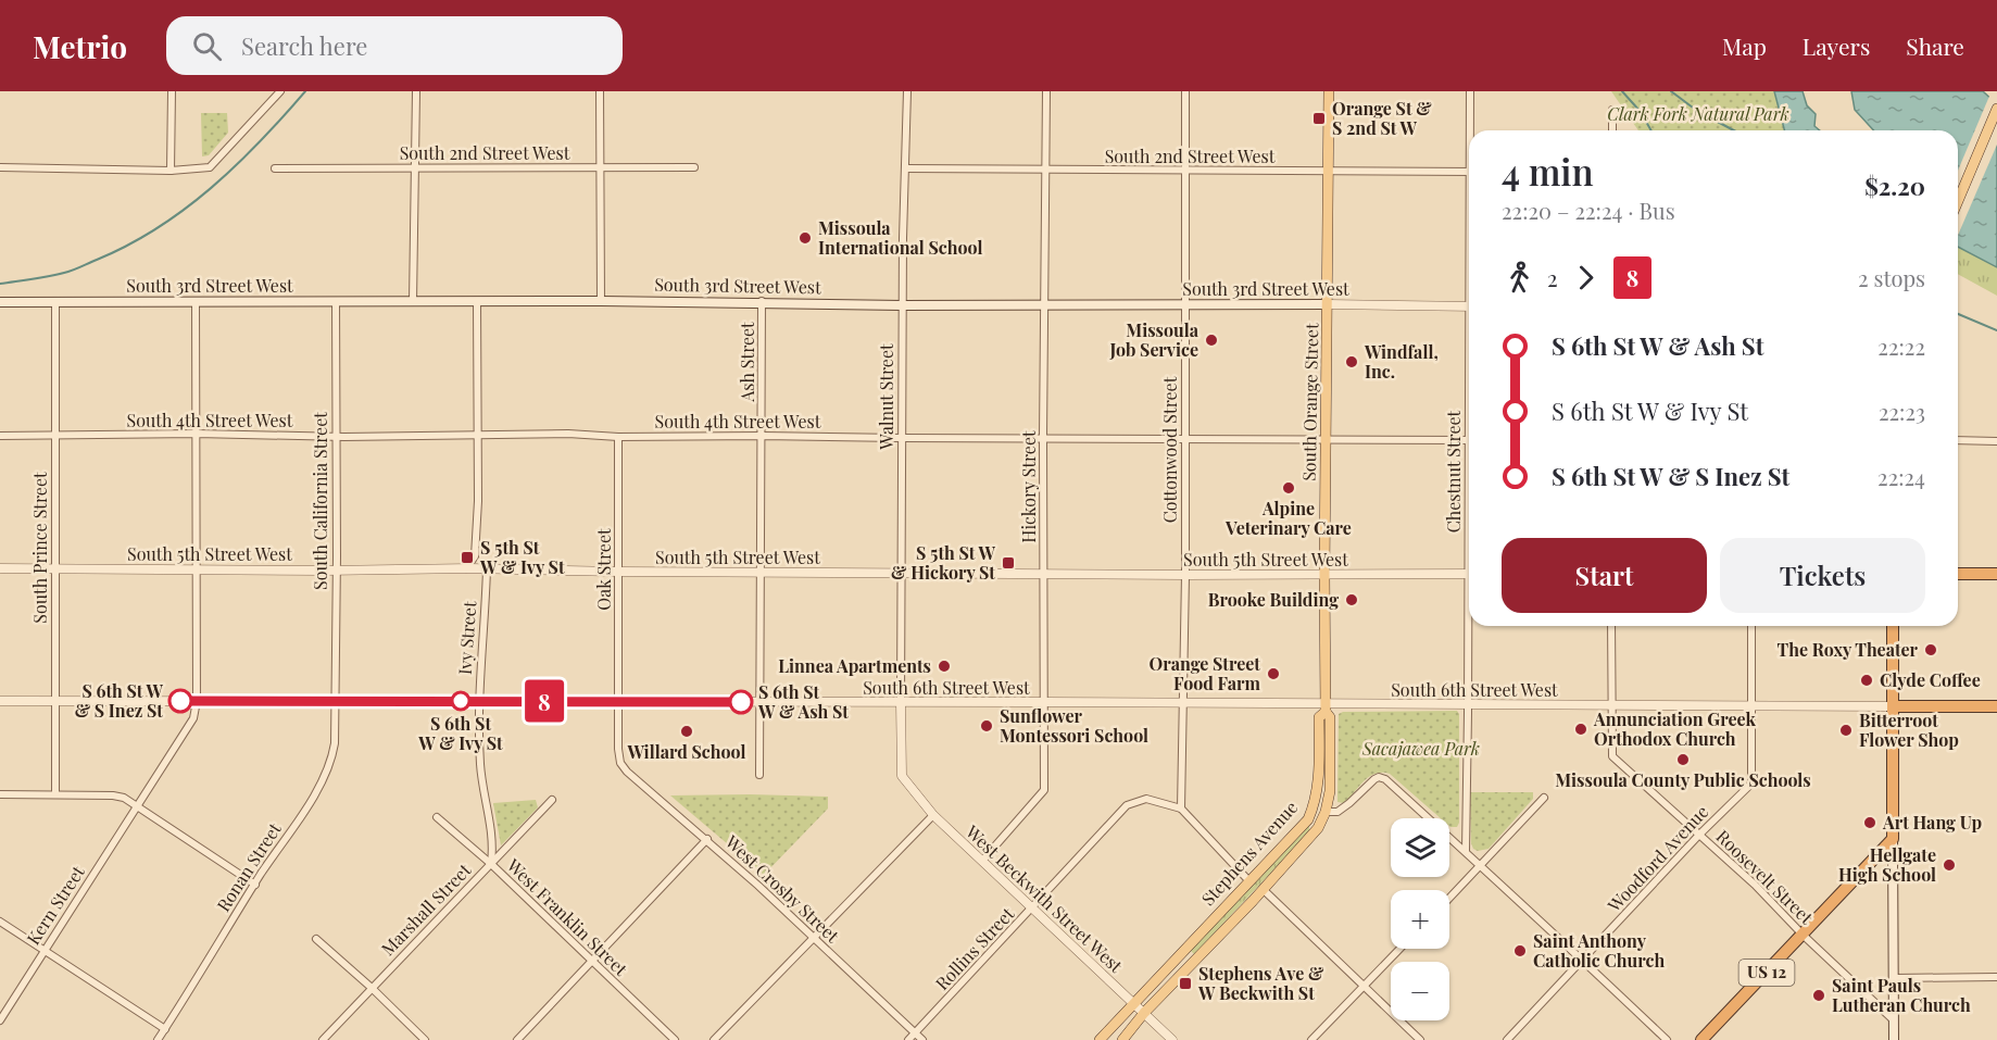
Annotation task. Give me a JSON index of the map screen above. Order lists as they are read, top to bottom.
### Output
{
  "streets": {
    "highway": ["US 12"],
    "main road": ["South 3rd Street West", "South Orange Street", "Stephens Avenue"],
    "street": [
      "South 2nd Street West",
      "Ash Street",
      "Walnut Street",
      "South 4th Street West",
      "Cottonwood Street",
      "Chestnut Street",
      "Hickory Street",
      "South California Street",
      "South Prince Street",
      "South 5th Street West",
      "Oak Street",
      "Ivy Street",
      "South 6th Street West",
      "Woodford Avenue",
      "Ronan Street",
      "Roosevelt Street",
      "West Crosby Street",
      "West Beckwith Street West",
      "Kern Street",
      "Marshall Street",
      "West Franklin Street",
      "Rollins Street"
    ]
  },
  "crossings": [
    ["South 2nd Street West", "Walnut Street"],
    ["South 2nd Street West", "South Orange Street"],
    ["South 2nd Street West", "Cottonwood Street"],
    ["South 2nd Street West", "Hickory Street"],
    ["South 3rd Street West", "Ash Street"],
    ["South 3rd Street West", "Walnut Street"],
    ["South 3rd Street West", "South Orange Street"],
    ["South 3rd Street West", "Cottonwood Street"],
    ["South 3rd Street West", "Hickory Street"],
    ["South 3rd Street West", "South California Street"],
    ["South 3rd Street West", "South Prince Street"],
    ["South 3rd Street West", "Kern Street"],
    ["Ash Street", "South 4th Street West"],
    ["Ash Street", "South 5th Street West"],
    ["Ash Street", "South 6th Street West"],
    ["Walnut Street", "South 4th Street West"],
    ["Walnut Street", "South 5th Street West"],
    ["Walnut Street", "South 6th Street West"],
    ["Walnut Street", "West Beckwith Street West"],
    ["South Orange Street", "South 4th Street West"],
    ["South Orange Street", "South 5th Street West"],
    ["South Orange Street", "South 6th Street West"],
    ["South Orange Street", "Stephens Avenue"],
    ["South 4th Street West", "Cottonwood Street"],
    ["South 4th Street West", "Hickory Street"],
    ["South 4th Street West", "South California Street"],
    ["South 4th Street West", "South Prince Street"],
    ["South 4th Street West", "Oak Street"],
    ["South 4th Street West", "Kern Street"],
    ["Cottonwood Street", "South 5th Street West"],
    ["Cottonwood Street", "South 6th Street West"],
    ["Cottonwood Street", "Rollins Street"],
    ["Chestnut Street", "South 6th Street West"],
    ["Chestnut Street", "Stephens Avenue"],
    ["Hickory Street", "South 5th Street West"],
    ["Hickory Street", "South 6th Street West"],
    ["Hickory Street", "West Beckwith Street West"],
    ["South California Street", "South 5th Street West"],
    ["South California Street", "South 6th Street West"],
    ["South California Street", "Ronan Street"],
    ["South Prince Street", "South 5th Street West"],
    ["South Prince Street", "South 6th Street West"],
    ["South 5th Street West", "Oak Street"],
    ["South 5th Street West", "Ivy Street"],
    ["South 5th Street West", "Kern Street"],
    ["Oak Street", "South 6th Street West"],
    ["Oak Street", "West Crosby Street"],
    ["Ivy Street", "South 6th Street West"],
    ["Ivy Street", "Marshall Street"],
    ["Ivy Street", "West Franklin Street"],
    ["South 6th Street West", "Stephens Avenue"],
    ["South 6th Street West", "Woodford Avenue"],
    ["South 6th Street West", "Ronan Street"],
    ["South 6th Street West", "Roosevelt Street"],
    ["South 6th Street West", "West Beckwith Street West"],
    ["South 6th Street West", "Kern Street"],
    ["Stephens Avenue", "West Beckwith Street West"],
    ["Woodford Avenue", "Roosevelt Street"],
    ["Roosevelt Street", "US 12"],
    ["West Crosby Street", "Rollins Street"],
    ["West Beckwith Street West", "Rollins Street"],
    ["Marshall Street", "West Franklin Street"]
  ],
  "parks": ["Clark Fork Natural Park", "Sacajawea Park"],
  "places": {
    "transit": [
      "Orange St & S 2nd St W",
      "S 5th St W & Ivy St",
      "S 5th St W & Hickory St",
      "Stephens Ave & W Beckwith St"
    ],
    "other": [
      "Missoula International School",
      "Missoula Job Service",
      "Windfall, Inc.",
      "Alpine Veterinary Care",
      "Brooke Building",
      "The Roxy Theater",
      "Linnea Apartments",
      "Orange Street Food Farm",
      "Clyde Coffee",
      "S 6th St W & S Inez St",
      "S 6th St W & Ivy St",
      "S 6th St W & Ash St",
      "Sunflower Montessori School",
      "Annunciation Greek Orthodox Church",
      "Bitterroot Flower Shop",
      "Willard School",
      "Missoula County Public Schools",
      "Art Hang Up",
      "Hellgate High School",
      "Saint Anthony Catholic Church",
      "Saint Pauls Lutheran Church"
    ]
  },
  "lines": ["bus line 8"],
  "page": {
    "header": "Metrio",
    "search": "Search here",
    "nav": ["Map", "Layers", "Share"],
    "on_map": "8",
    "heading": ["4 min", "22:20 – 22:24 · Bus", "$2.20"],
    "legs": ["2", "8", "2 stops"],
    "list": [
      {
        "name": "S 6th St W & Ash St",
        "value": "22:22"
      },
      {
        "name": "S 6th St W & Ivy St",
        "value": "22:23"
      },
      {
        "name": "S 6th St W & S Inez St",
        "value": "22:24"
      }
    ],
    "buttons": ["Start", "Tickets"],
    "map_buttons": ["+", "−"]
  }
}
